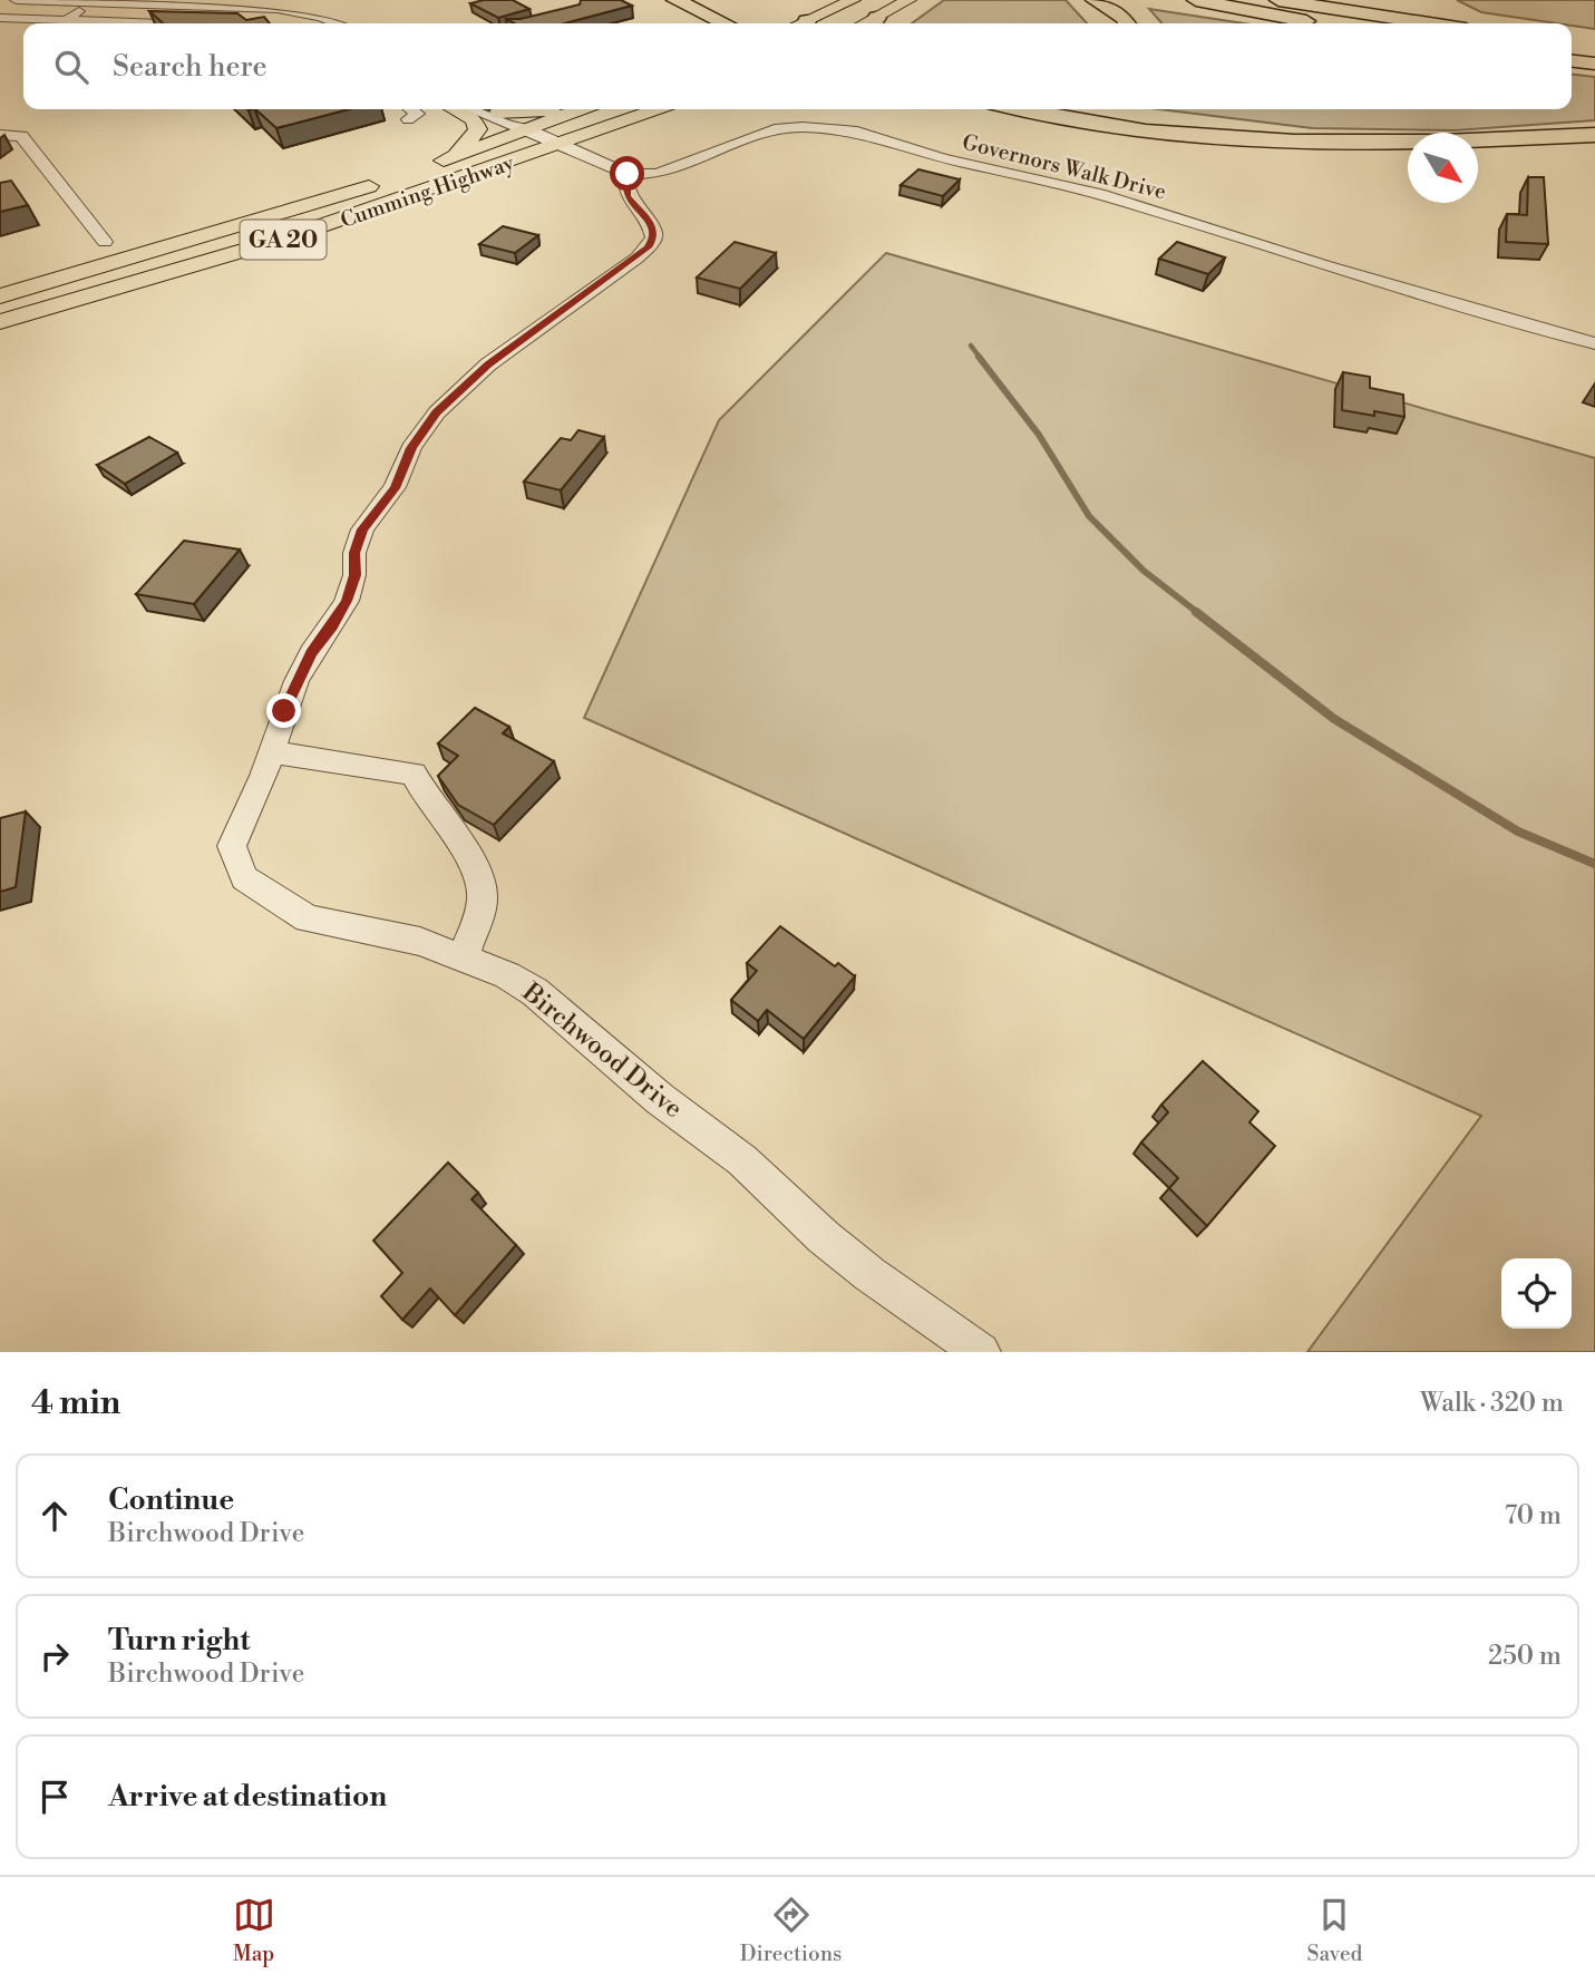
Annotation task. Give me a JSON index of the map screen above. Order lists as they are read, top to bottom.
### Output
{
  "streets": {
    "main road": ["Cumming Highway", "GA 20"],
    "street": ["Governors Walk Drive", "Birchwood Drive"]
  },
  "crossings": [
    ["Governors Walk Drive", "Cumming Highway"],
    ["Governors Walk Drive", "Birchwood Drive"]
  ],
  "north": "bottom right",
  "page": {
    "search": "Search here",
    "heading": ["4 min", "Walk · 320 m"],
    "list": [
      ["Continue", "Birchwood Drive", "70 m"],
      ["Turn right", "Birchwood Drive", "250 m"],
      "Arrive at destination"
    ],
    "nav": ["Map", "Directions", "Saved"]
  }
}
